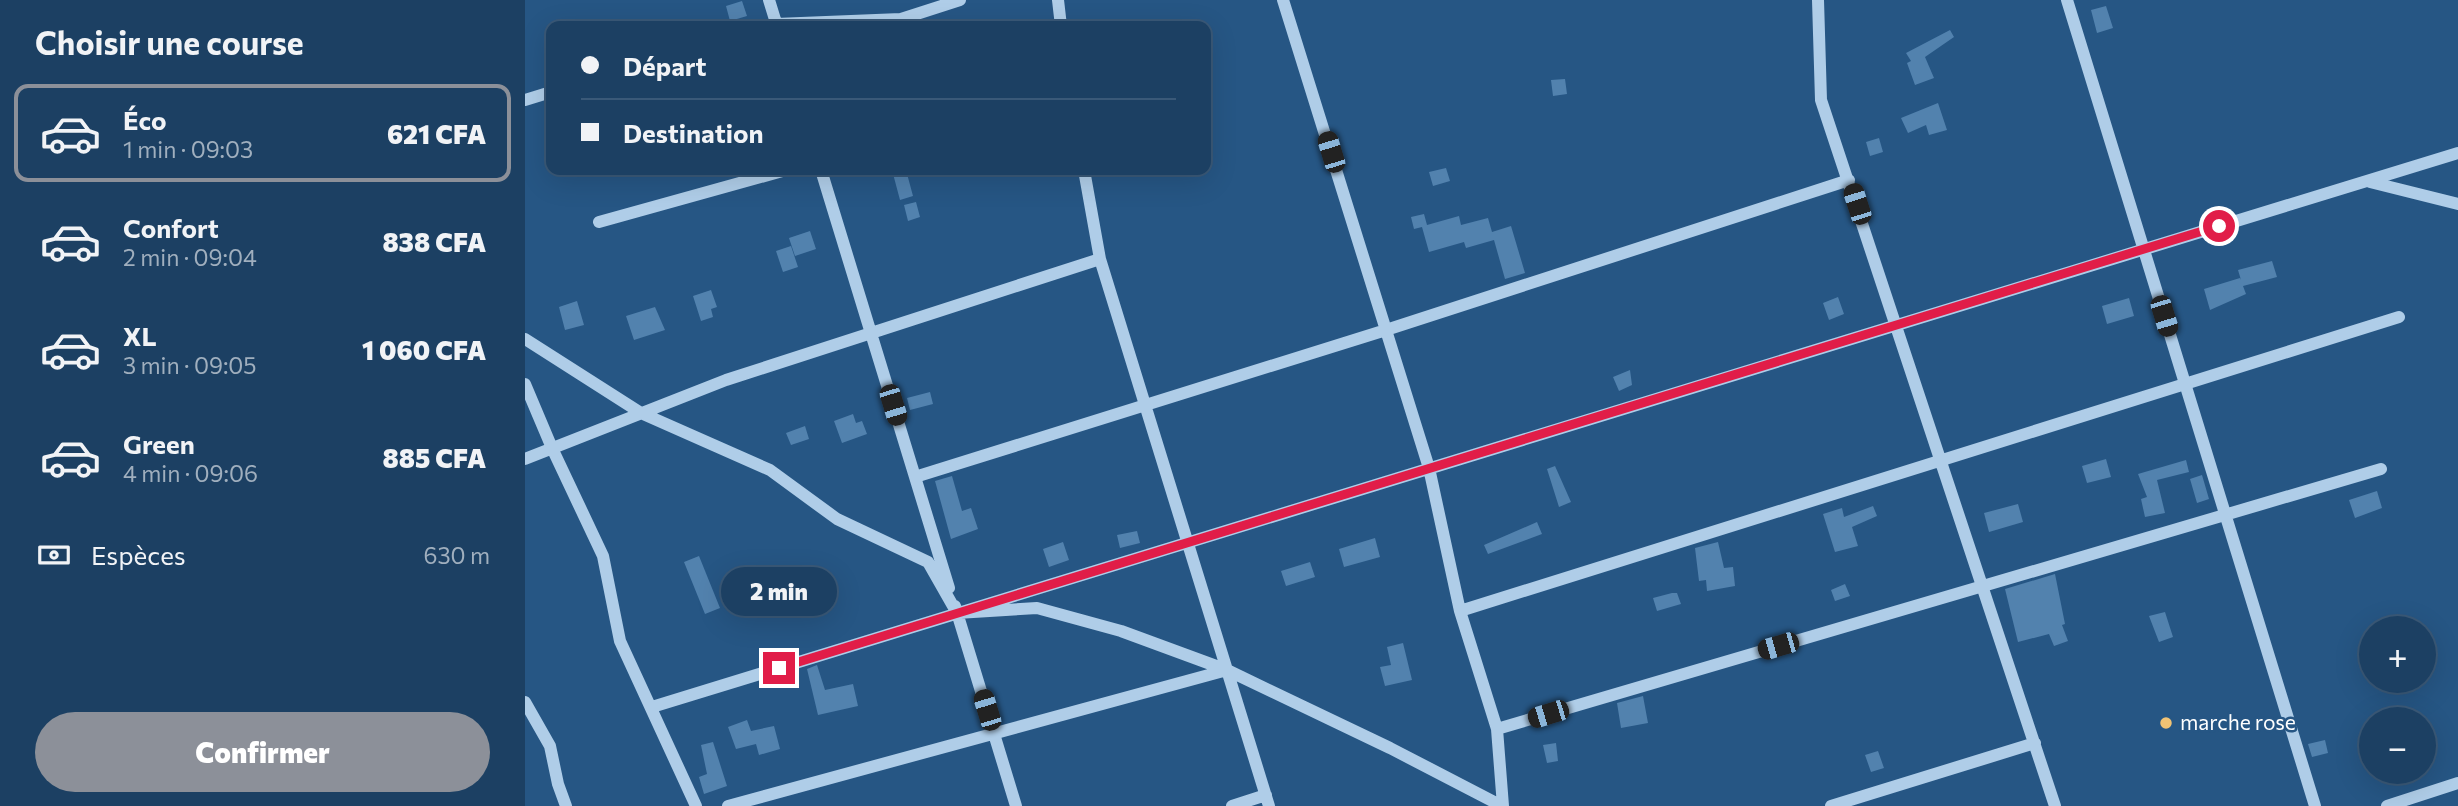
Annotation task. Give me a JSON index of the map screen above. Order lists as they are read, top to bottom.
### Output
{
  "places": ["marche rose"],
  "page": {
    "heading": "Choisir une course",
    "banner": ["Départ", "Destination"],
    "list": [
      {
        "name": "Éco",
        "note": "1 min · 09:03",
        "value": "621 CFA"
      },
      {
        "name": "Confort",
        "note": "2 min · 09:04",
        "value": "838 CFA"
      },
      {
        "name": "XL",
        "note": "3 min · 09:05",
        "value": "1 060 CFA"
      },
      {
        "name": "Green",
        "note": "4 min · 09:06",
        "value": "885 CFA"
      }
    ],
    "pay": ["Espèces", "630 m"],
    "bubble": "2 min",
    "map_buttons": ["+", "−"],
    "buttons": "Confirmer"
  }
}
